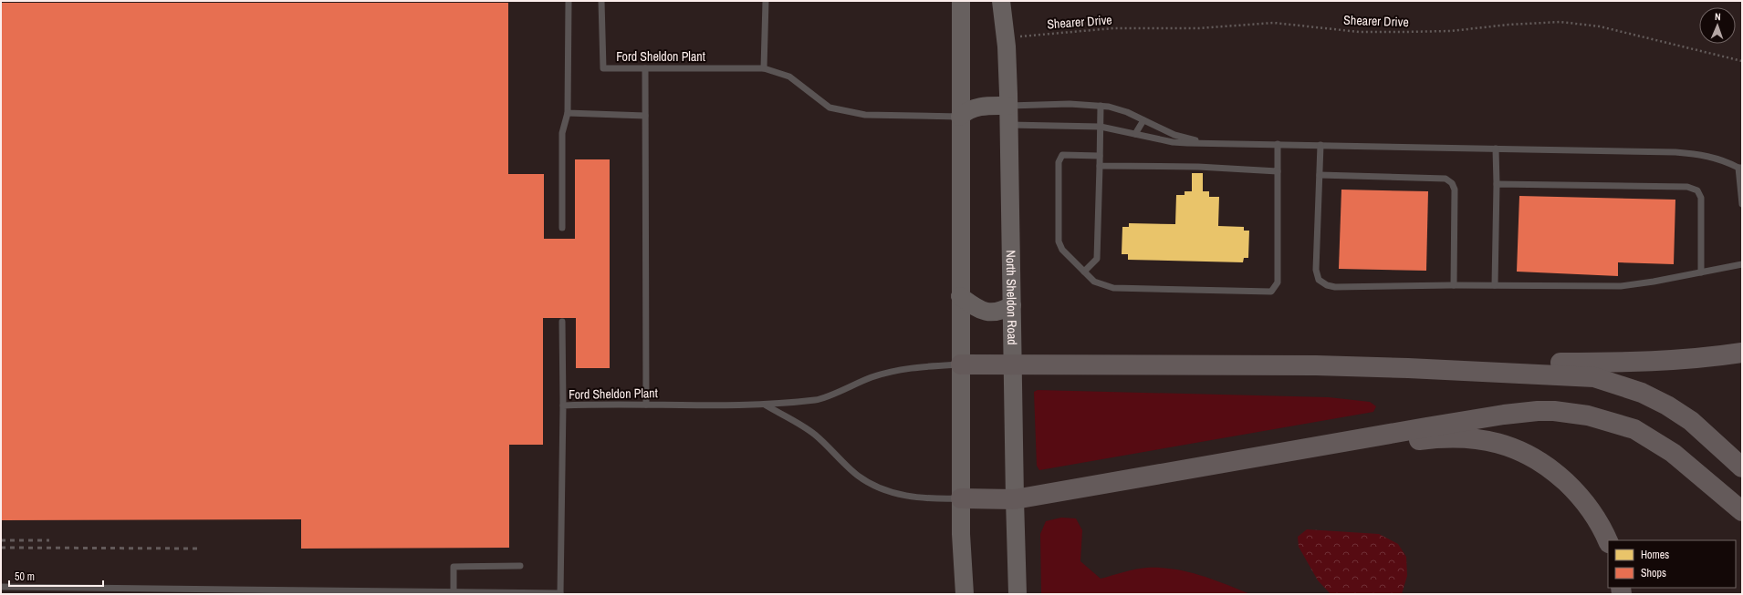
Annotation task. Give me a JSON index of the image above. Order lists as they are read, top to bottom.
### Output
{
  "streets": {
    "main road": ["North Sheldon Road"],
    "lane": ["Ford Sheldon Plant"],
    "path": ["Shearer Drive"]
  },
  "crossings": [
    ["Shearer Drive", "North Sheldon Road"]
  ],
  "legend": ["Homes", "Shops"],
  "scale_bar": "50 m",
  "north": "top"
}
